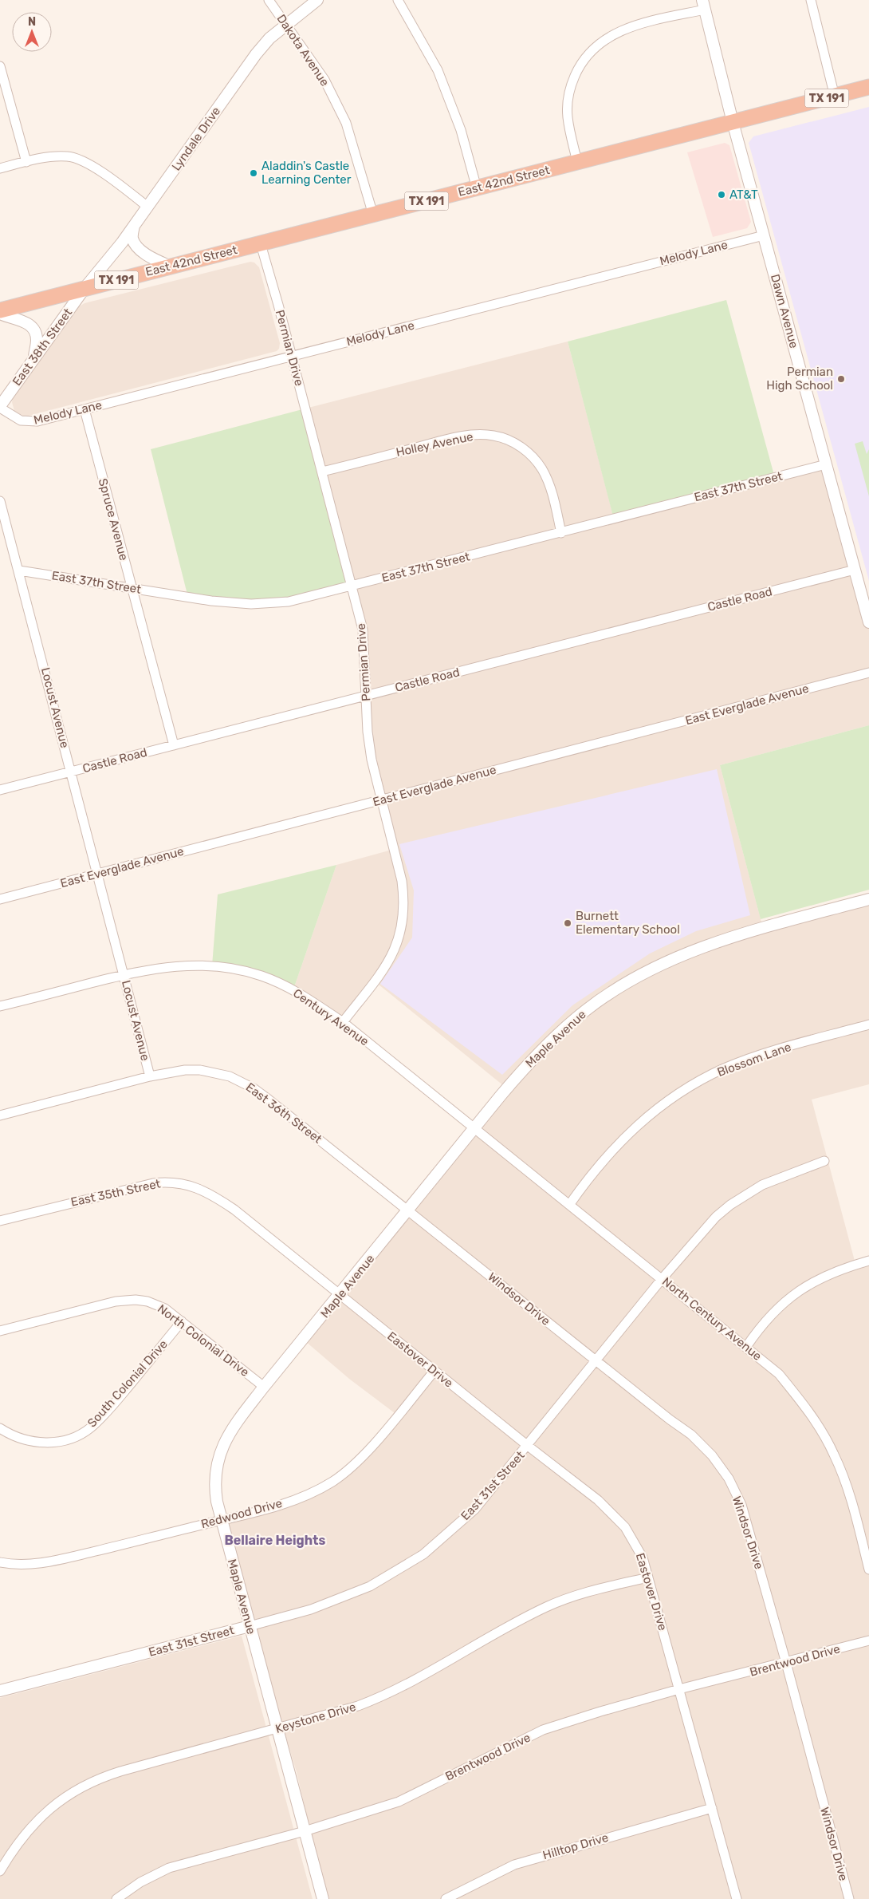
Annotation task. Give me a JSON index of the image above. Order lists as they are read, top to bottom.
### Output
{
  "streets": {
    "highway": ["TX 191", "East 42nd Street"],
    "street": [
      "Dakota Avenue",
      "Lyndale Drive",
      "Melody Lane",
      "Dawn Avenue",
      "East 38th Street",
      "Permian Drive",
      "Holley Avenue",
      "East 37th Street",
      "Spruce Avenue",
      "Castle Road",
      "East Everglade Avenue",
      "Locust Avenue",
      "Century Avenue",
      "Maple Avenue",
      "Blossom Lane",
      "East 36th Street",
      "East 35th Street",
      "Windsor Drive",
      "North Century Avenue",
      "North Colonial Drive",
      "Eastover Drive",
      "South Colonial Drive",
      "East 31st Street",
      "Redwood Drive",
      "Brentwood Drive",
      "Keystone Drive",
      "Hilltop Drive"
    ]
  },
  "crossings": [
    ["Dakota Avenue", "Lyndale Drive"],
    ["Dakota Avenue", "East 42nd Street"],
    ["Lyndale Drive", "East 42nd Street"],
    ["Lyndale Drive", "East 38th Street"],
    ["East 42nd Street", "Dawn Avenue"],
    ["East 42nd Street", "East 38th Street"],
    ["East 42nd Street", "Permian Drive"],
    ["Melody Lane", "Dawn Avenue"],
    ["Melody Lane", "East 38th Street"],
    ["Melody Lane", "Permian Drive"],
    ["Melody Lane", "Spruce Avenue"],
    ["Dawn Avenue", "East 37th Street"],
    ["Dawn Avenue", "Castle Road"],
    ["Permian Drive", "Holley Avenue"],
    ["Permian Drive", "East 37th Street"],
    ["Permian Drive", "Castle Road"],
    ["Permian Drive", "East Everglade Avenue"],
    ["Permian Drive", "Century Avenue"],
    ["Holley Avenue", "East 37th Street"],
    ["East 37th Street", "Spruce Avenue"],
    ["East 37th Street", "Locust Avenue"],
    ["Spruce Avenue", "Castle Road"],
    ["Castle Road", "Locust Avenue"],
    ["East Everglade Avenue", "Locust Avenue"],
    ["Locust Avenue", "Century Avenue"],
    ["Locust Avenue", "East 36th Street"],
    ["Century Avenue", "Maple Avenue"],
    ["Century Avenue", "North Century Avenue"],
    ["Maple Avenue", "East 36th Street"],
    ["Maple Avenue", "East 35th Street"],
    ["Maple Avenue", "Windsor Drive"],
    ["Maple Avenue", "North Century Avenue"],
    ["Maple Avenue", "North Colonial Drive"],
    ["Maple Avenue", "Eastover Drive"],
    ["Maple Avenue", "East 31st Street"],
    ["Maple Avenue", "Redwood Drive"],
    ["Maple Avenue", "Brentwood Drive"],
    ["Maple Avenue", "Keystone Drive"],
    ["Blossom Lane", "North Century Avenue"],
    ["East 36th Street", "Windsor Drive"],
    ["East 35th Street", "Eastover Drive"],
    ["Windsor Drive", "East 31st Street"],
    ["Windsor Drive", "Brentwood Drive"],
    ["North Century Avenue", "East 31st Street"],
    ["North Colonial Drive", "South Colonial Drive"],
    ["Eastover Drive", "East 31st Street"],
    ["Eastover Drive", "Redwood Drive"],
    ["Eastover Drive", "Brentwood Drive"],
    ["Eastover Drive", "Keystone Drive"],
    ["Eastover Drive", "Hilltop Drive"]
  ],
  "districts": ["Bellaire Heights"],
  "places": [
    "Aladdin's Castle Learning Center",
    "AT&T",
    "Permian High School",
    "Burnett Elementary School"
  ],
  "north": "top"
}
